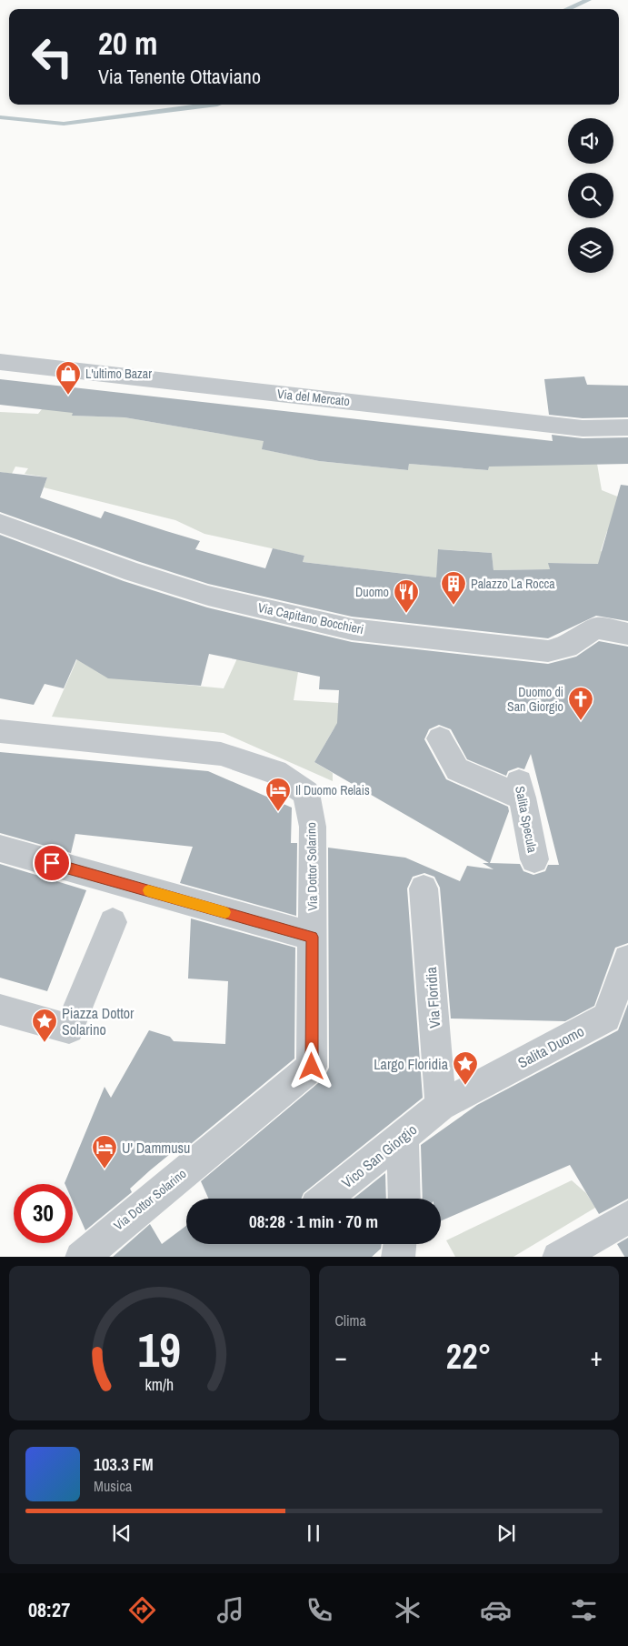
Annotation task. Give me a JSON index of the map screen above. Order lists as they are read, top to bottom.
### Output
{
  "streets": {
    "street": [
      "Via del Mercato",
      "Via Capitano Bocchieri",
      "Salita Specula",
      "Via Dottor Solarino",
      "Via Floridia",
      "Salita Duomo",
      "Vico San Giorgio"
    ]
  },
  "crossings": [
    ["Via Floridia", "Salita Duomo"],
    ["Via Floridia", "Vico San Giorgio"],
    ["Salita Duomo", "Vico San Giorgio"]
  ],
  "places": {
    "shop": ["L'ultimo Bazar"],
    "building": ["Palazzo La Rocca"],
    "restaurant": ["Duomo"],
    "church": ["Duomo di San Giorgio"],
    "hotel": ["Il Duomo Relais", "U' Dammusu"],
    "place": ["Piazza Dottor Solarino", "Largo Floridia"]
  },
  "page": {
    "turn": ["20 m", "Via Tenente Ottaviano"],
    "limit": "30",
    "trip": "08:28 · 1 min · 70 m",
    "tile": "Clima",
    "heat": ["−", "22°", "+"],
    "song": ["103.3 FM", "Musica"],
    "tabs": "08:27",
    "gauge": ["19", "km/h"]
  }
}
